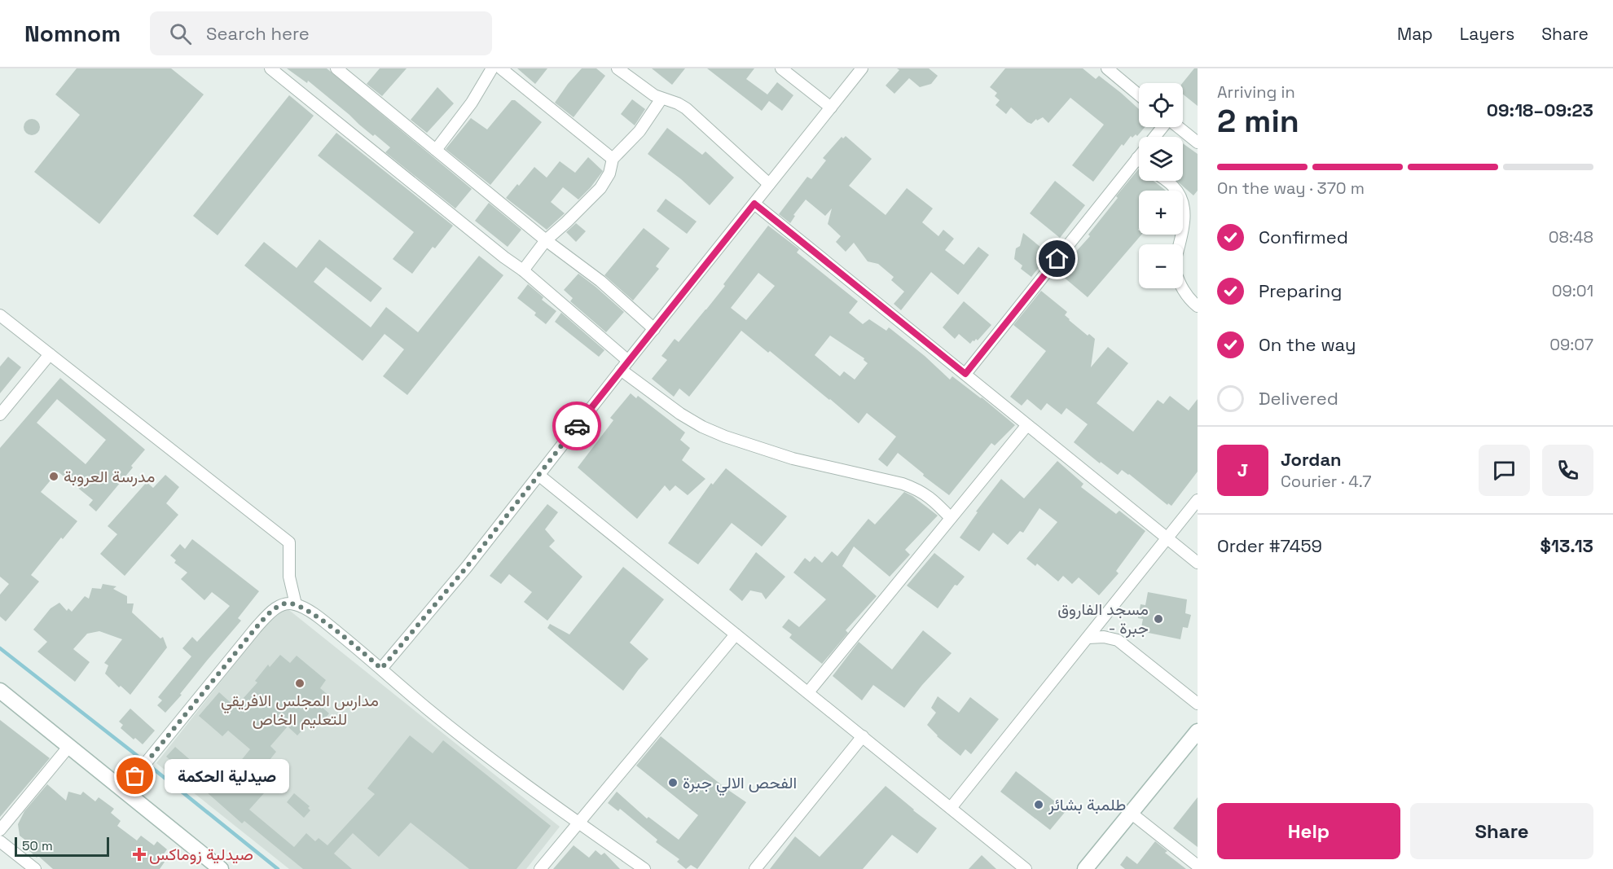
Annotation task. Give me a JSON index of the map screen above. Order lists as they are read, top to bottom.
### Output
{
  "places": {
    "other": [
      "مدرسة العروبة",
      "مسجد الفاروق - جبرة",
      "مدارس المجلس الافريقي للتعليم الخاص",
      "صيدلية الحكمة",
      "الفحص الالي جبرة",
      "طلمبة بشائر"
    ],
    "health": ["صيدلية زوماكس"]
  },
  "scale_bar": "50 m",
  "page": {
    "header": "Nomnom",
    "search": "Search here",
    "nav": ["Map", "Layers", "Share"],
    "heading": ["2 min", "Arriving in", "09:18–09:23"],
    "panel": [
      "Jordan",
      "Courier · 4.7",
      "Order #7459",
      "$13.13"
    ],
    "map_buttons": ["+", "−"],
    "bar": "On the way · 370 m",
    "list": [
      ["Confirmed", "08:48"],
      ["Preparing", "09:01"],
      ["On the way", "09:07"],
      "Delivered"
    ],
    "round": "J",
    "bubble": "صيدلية الحكمة",
    "buttons": ["Help", "Share"],
    "scale": "50 m"
  }
}
